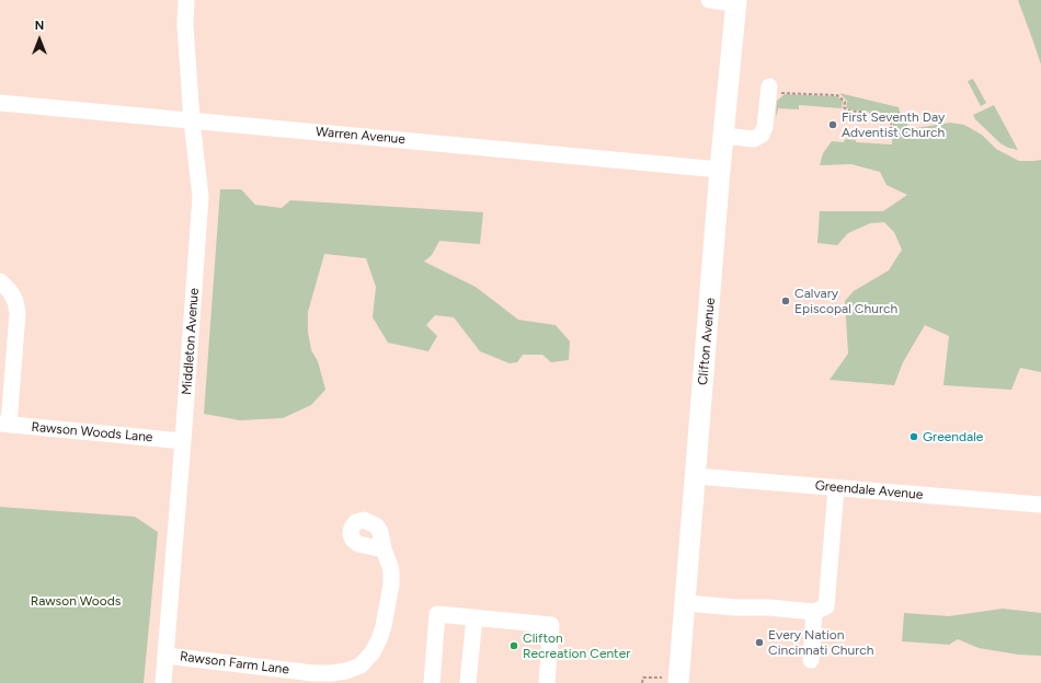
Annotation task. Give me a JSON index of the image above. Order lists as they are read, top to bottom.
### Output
{
  "streets": {
    "main road": ["Clifton Avenue"],
    "street": [
      "Warren Avenue",
      "Middleton Avenue",
      "Rawson Woods Lane",
      "Greendale Avenue",
      "Rawson Farm Lane"
    ]
  },
  "crossings": [
    ["Warren Avenue", "Middleton Avenue"],
    ["Warren Avenue", "Clifton Avenue"],
    ["Middleton Avenue", "Rawson Woods Lane"],
    ["Middleton Avenue", "Rawson Farm Lane"],
    ["Clifton Avenue", "Greendale Avenue"]
  ],
  "parks": ["Rawson Woods"],
  "places": [
    "First Seventh Day Adventist Church",
    "Calvary Episcopal Church",
    "Greendale",
    "Every Nation Cincinnati Church",
    "Clifton Recreation Center"
  ],
  "north": "top"
}
